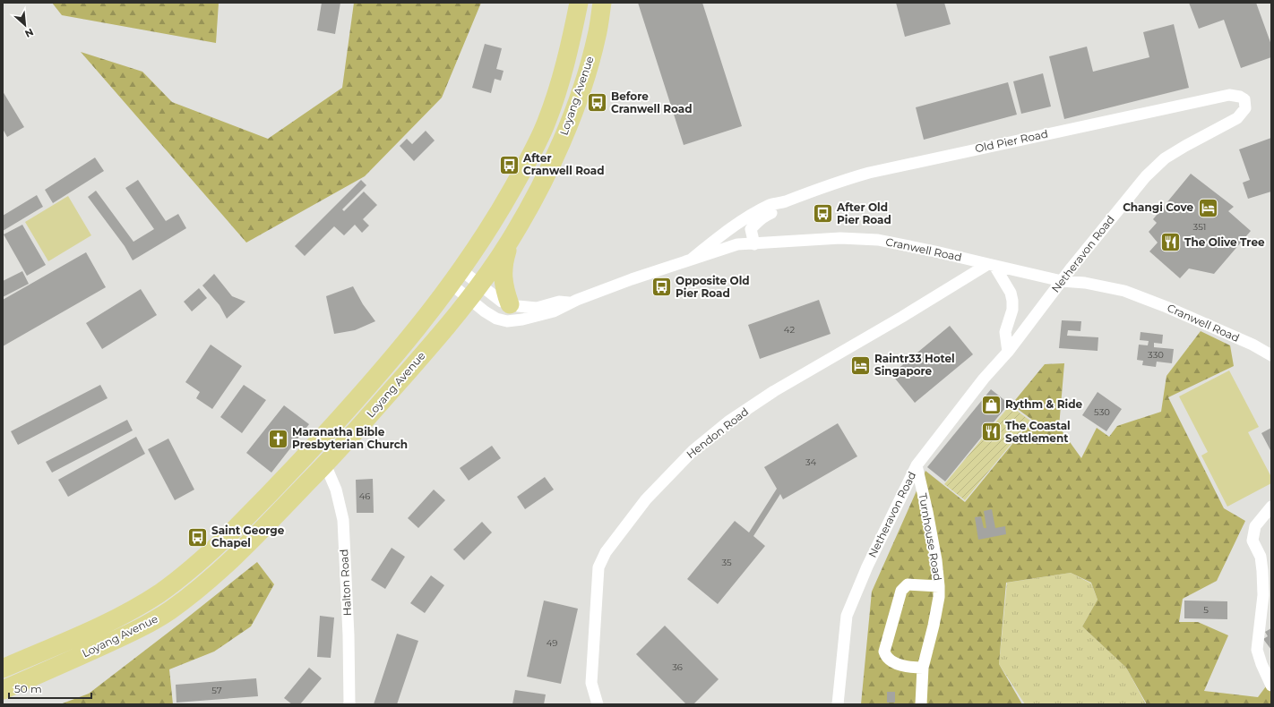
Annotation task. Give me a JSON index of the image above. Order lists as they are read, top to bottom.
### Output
{
  "streets": {
    "main road": ["Loyang Avenue"],
    "street": [
      "Old Pier Road",
      "Cranwell Road",
      "Netheravon Road",
      "Hendon Road",
      "Turnhouse Road",
      "Halton Road"
    ]
  },
  "crossings": [
    ["Loyang Avenue", "Cranwell Road"],
    ["Loyang Avenue", "Halton Road"],
    ["Old Pier Road", "Cranwell Road"],
    ["Old Pier Road", "Netheravon Road"],
    ["Cranwell Road", "Netheravon Road"],
    ["Cranwell Road", "Hendon Road"],
    ["Netheravon Road", "Turnhouse Road"]
  ],
  "places": {
    "bus stop": [
      "Before Cranwell Road",
      "After Cranwell Road",
      "After Old Pier Road",
      "Opposite Old Pier Road",
      "Saint George Chapel"
    ],
    "hotel": ["Changi Cove", "Raintr33 Hotel Singapore"],
    "restaurant": ["The Olive Tree", "The Coastal Settlement"],
    "shop": ["Rythm & Ride"],
    "church": ["Maranatha Bible Presbyterian Church"]
  },
  "house_numbers": [
    "351",
    "42",
    "330",
    "530",
    "34",
    "46",
    "35",
    "5",
    "49",
    "36",
    "57"
  ],
  "scale_bar": "50 m",
  "north": "bottom right"
}
